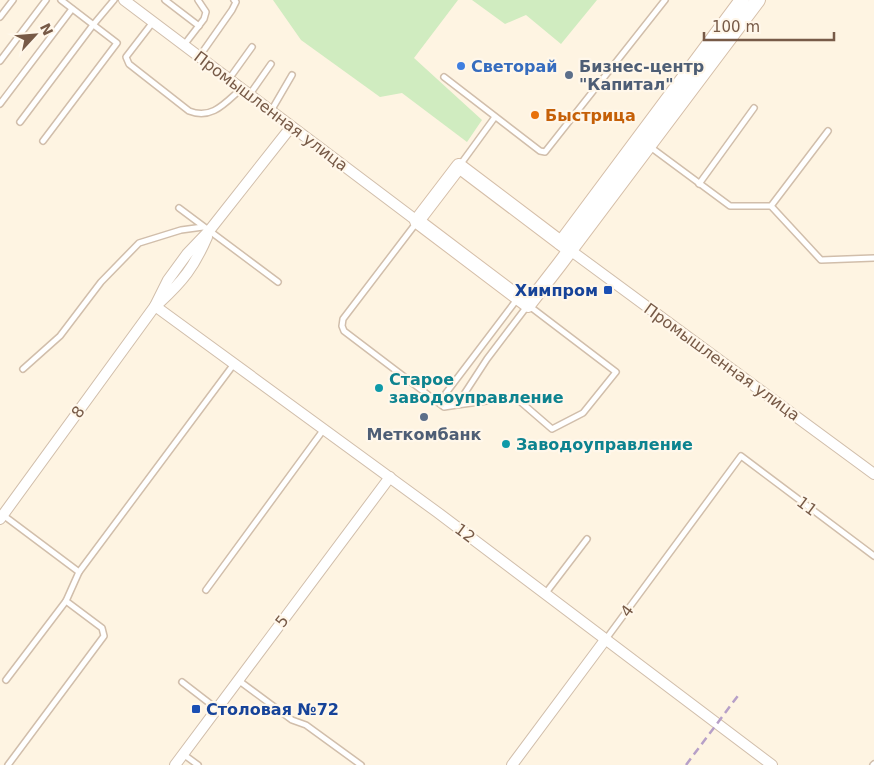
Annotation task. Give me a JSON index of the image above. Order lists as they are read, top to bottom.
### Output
{
  "streets": {
    "street": [
      "Промышленная улица",
      "8",
      "12",
      "4",
      "5"
    ],
    "lane": ["11"]
  },
  "crossings": [
    ["Промышленная улица", "8"],
    ["8", "12"],
    ["11", "4"],
    ["12", "4"],
    ["12", "5"]
  ],
  "places": {
    "other": [
      "Светорай",
      "Бизнес-центр \"Капитал\"",
      "Быстрица",
      "Старое заводоуправление",
      "Меткомбанк",
      "Заводоуправление"
    ],
    "transit": ["Химпром", "Столовая №72"]
  },
  "scale_bar": "100 m",
  "north": "top right"
}
